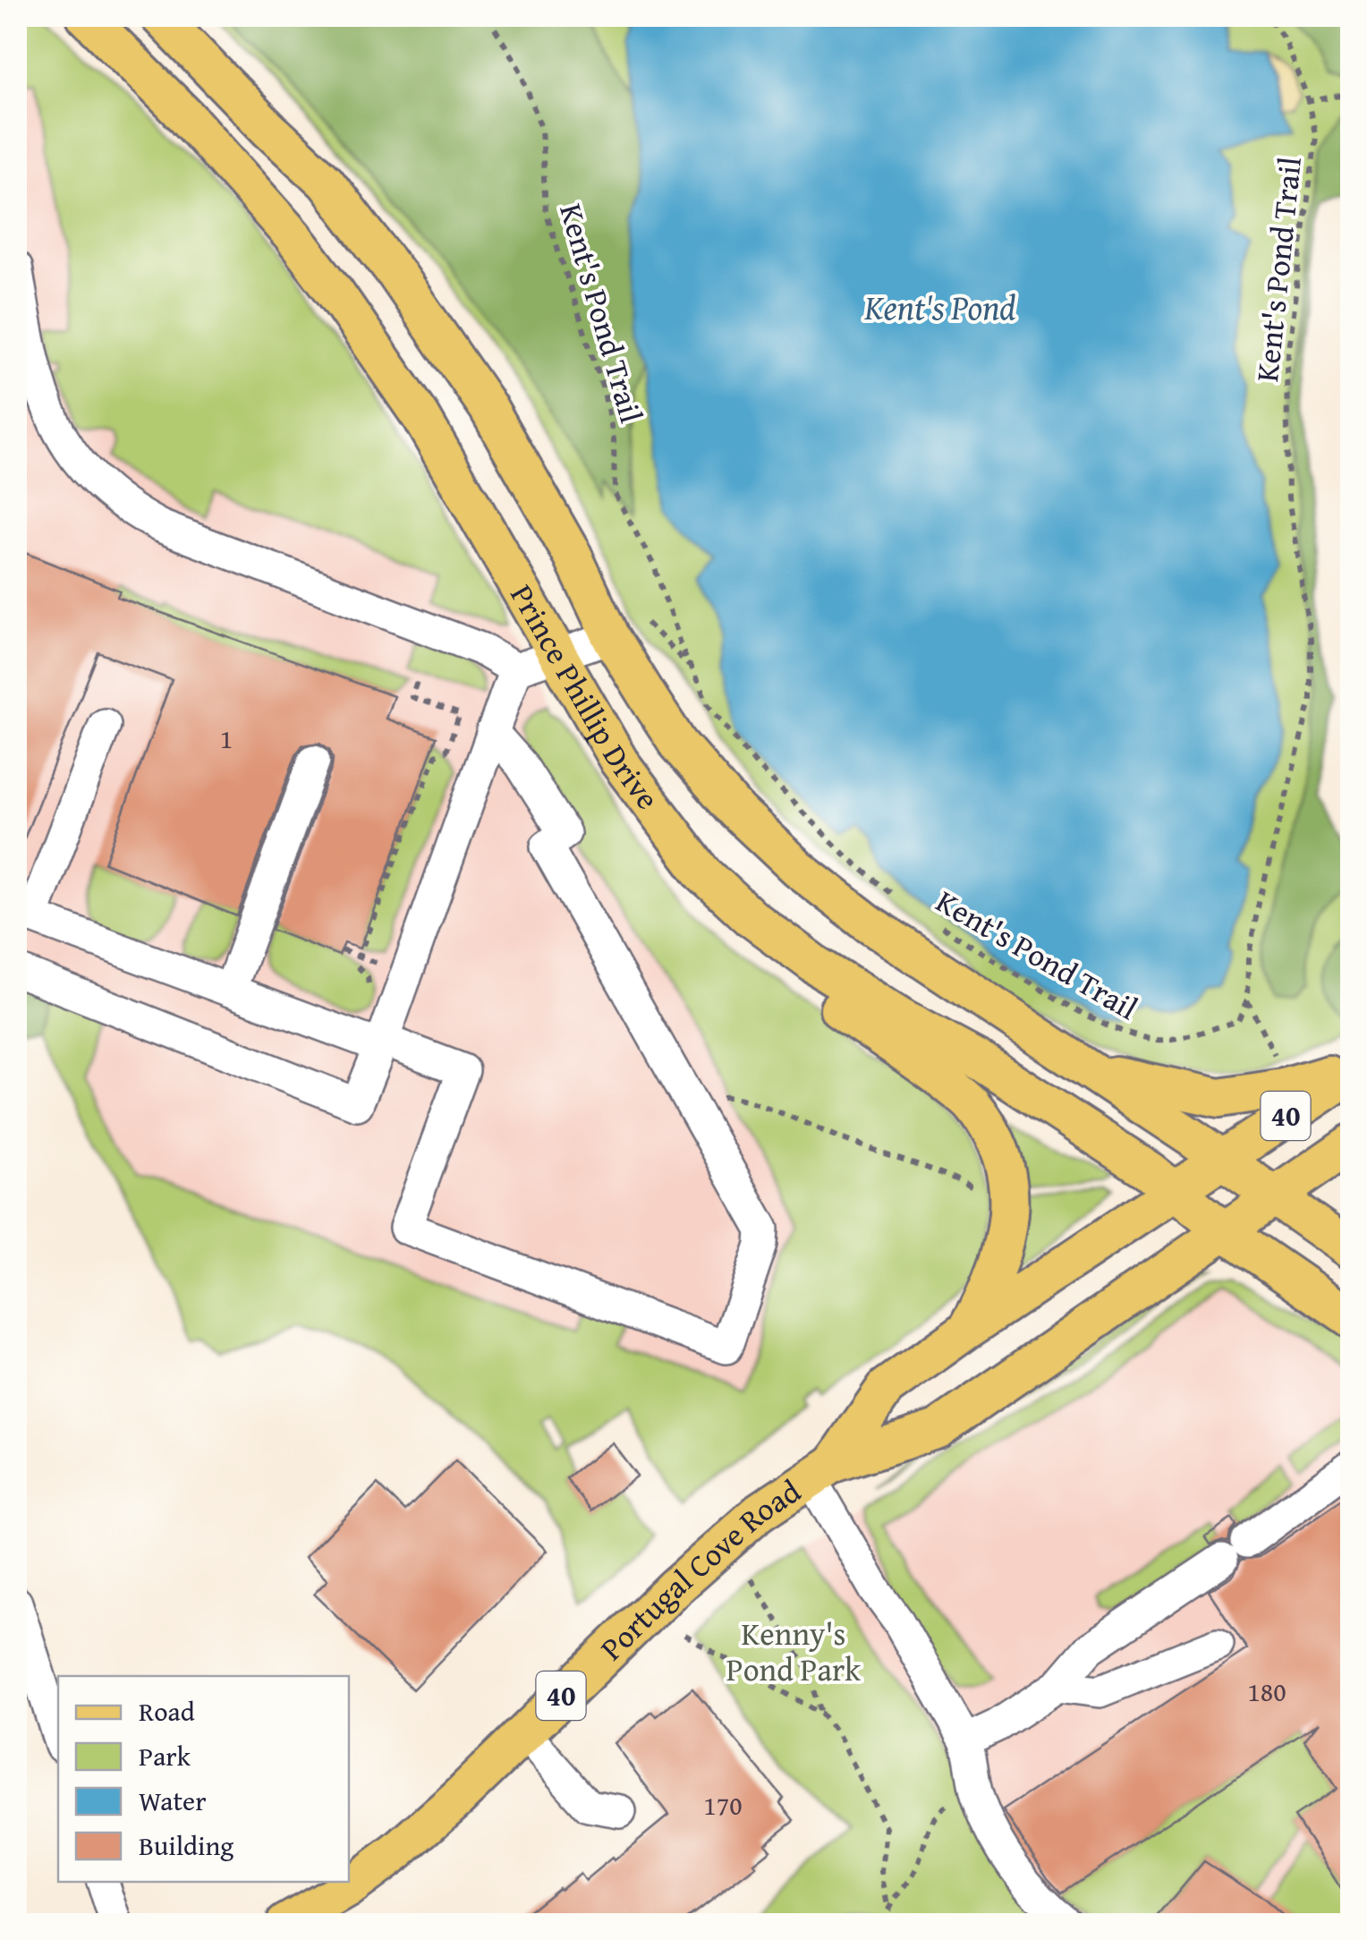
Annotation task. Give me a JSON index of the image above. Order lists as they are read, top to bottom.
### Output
{
  "streets": {
    "main road": ["Prince Phillip Drive", "40", "Portugal Cove Road"],
    "path": ["Kent's Pond Trail"]
  },
  "crossings": [
    ["Prince Phillip Drive", "Portugal Cove Road"]
  ],
  "water": ["Kent's Pond"],
  "parks": ["Kenny's Pond Park"],
  "house_numbers": ["1", "180", "170"],
  "legend": [
    "Road",
    "Park",
    "Water",
    "Building"
  ]
}
